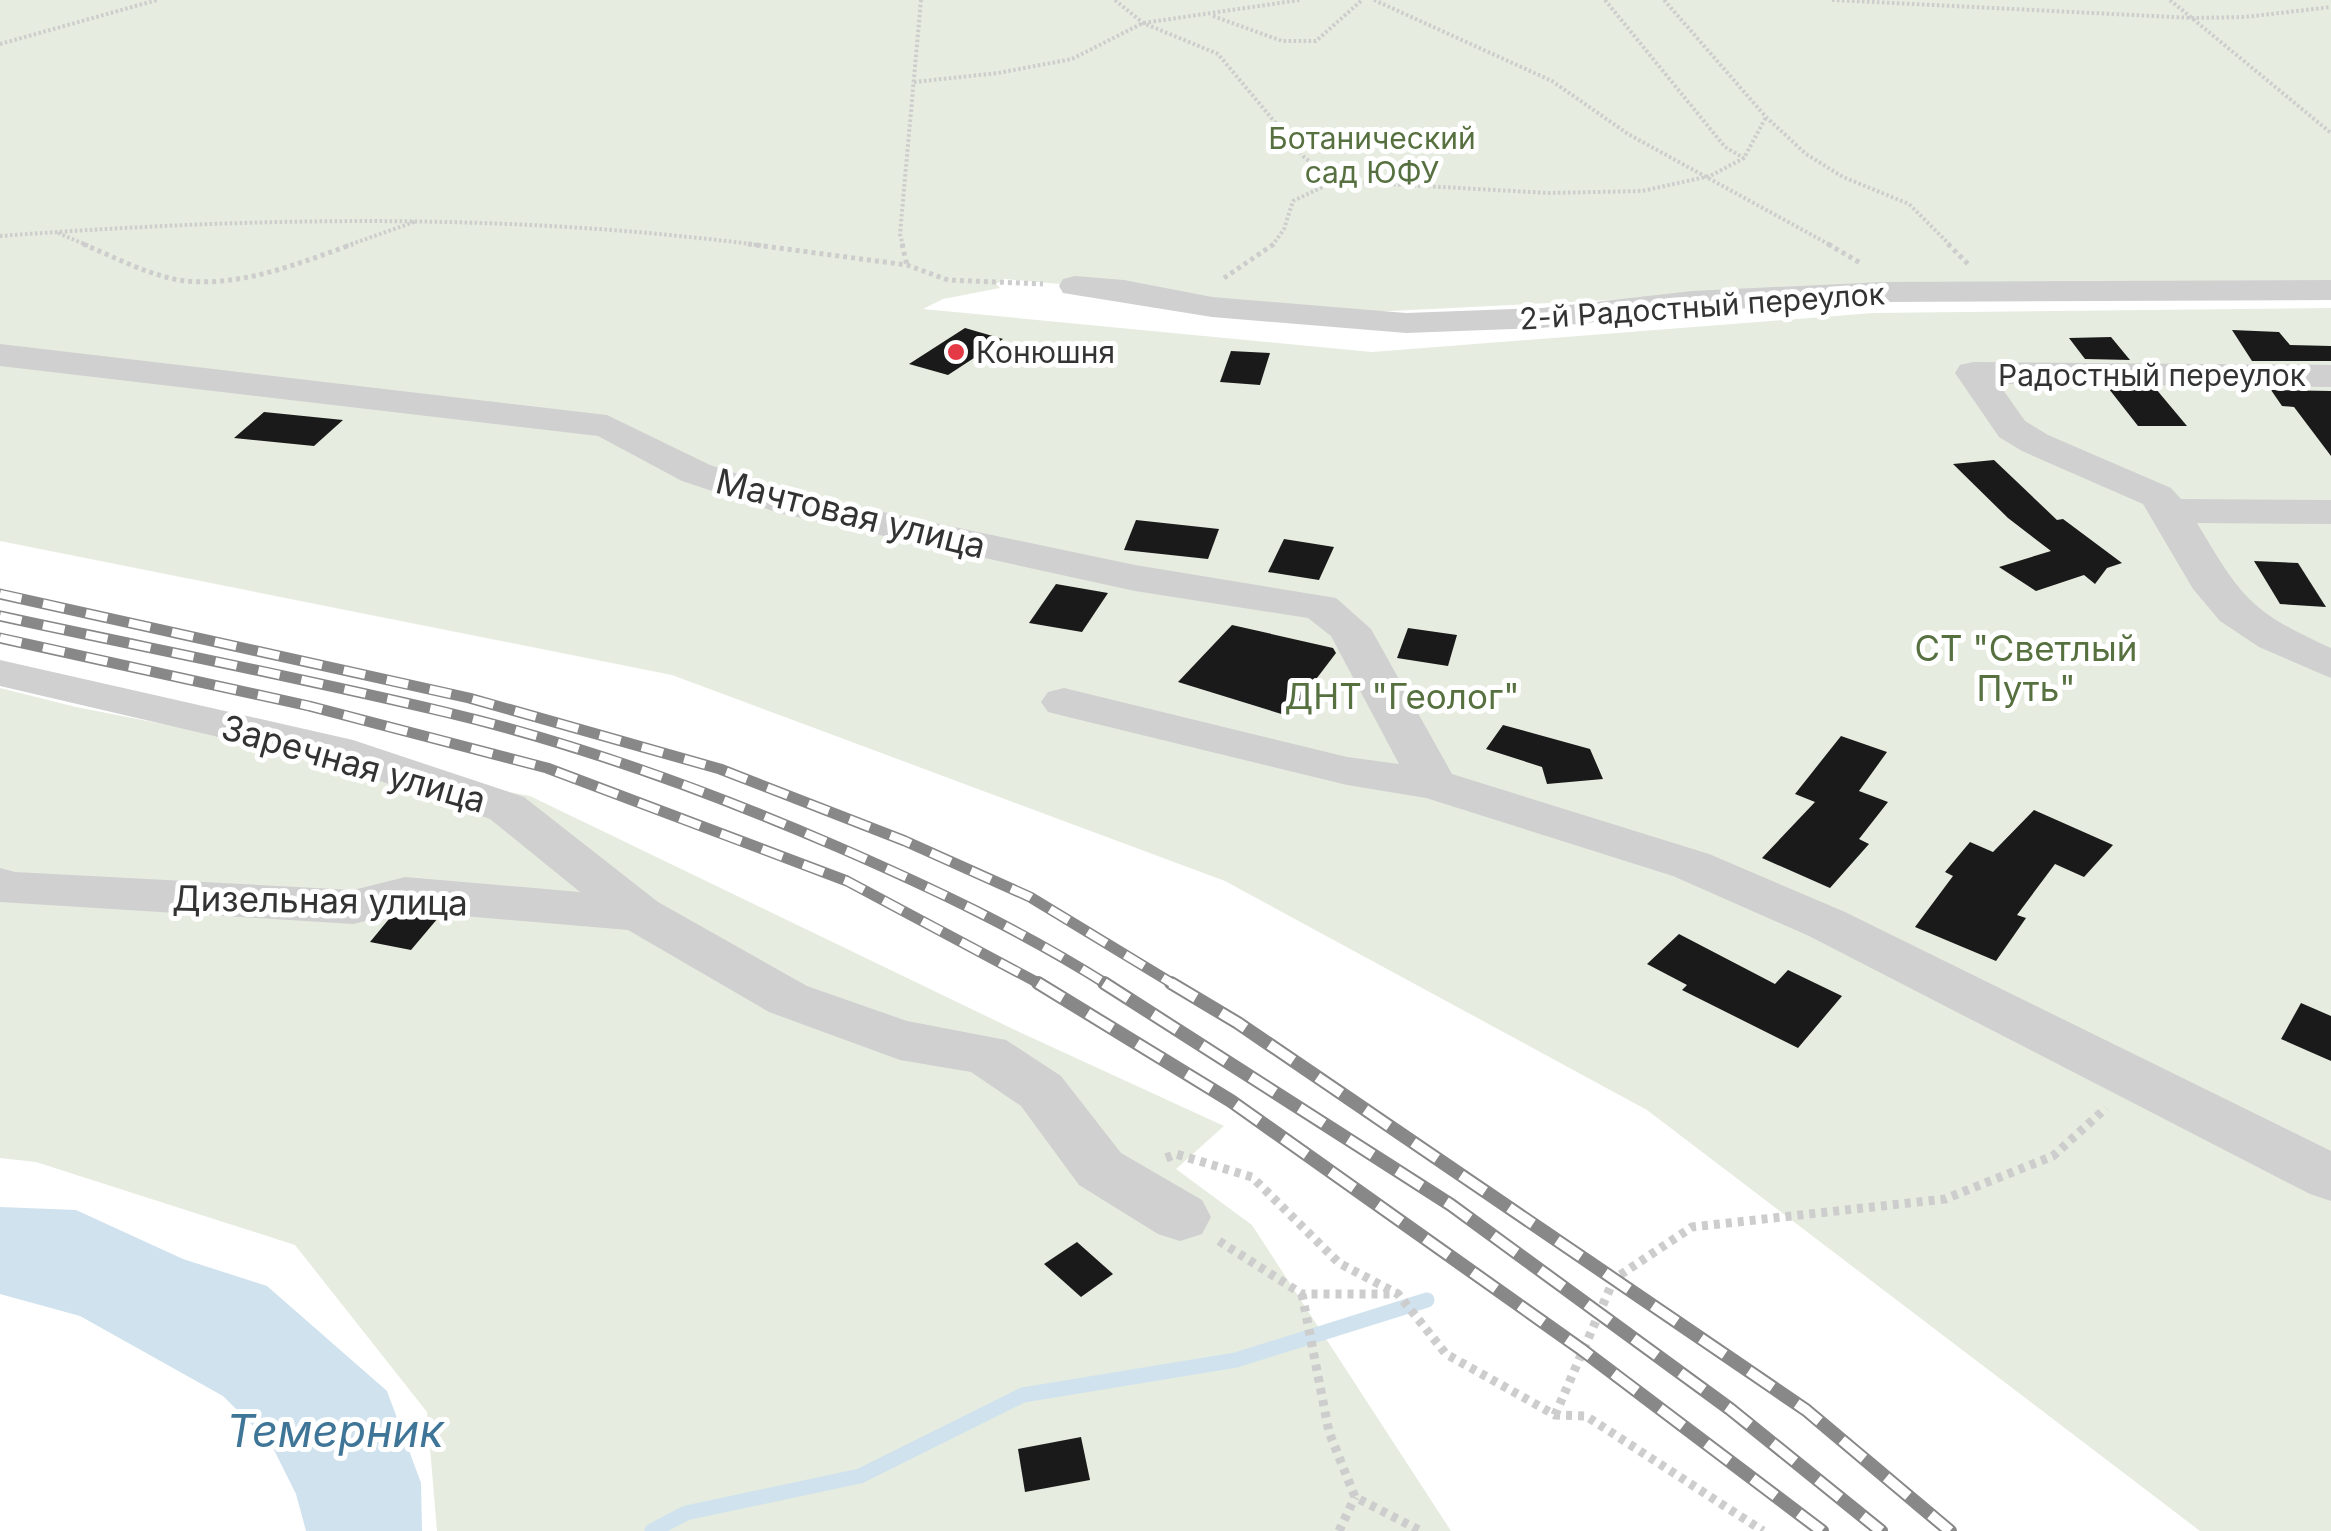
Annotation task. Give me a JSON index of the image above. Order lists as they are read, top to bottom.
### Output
{
  "streets": {
    "street": [
      "2-й Радостный переулок",
      "Радостный переулок",
      "Мачтовая улица",
      "Заречная улица",
      "Дизельная улица"
    ]
  },
  "crossings": [
    ["Заречная улица", "Дизельная улица"]
  ],
  "water": ["Темерник"],
  "parks": ["Ботанический сад ЮФУ", "СТ \"Светлый Путь\"", "ДНТ \"Геолог\""],
  "places": ["Конюшня"]
}
